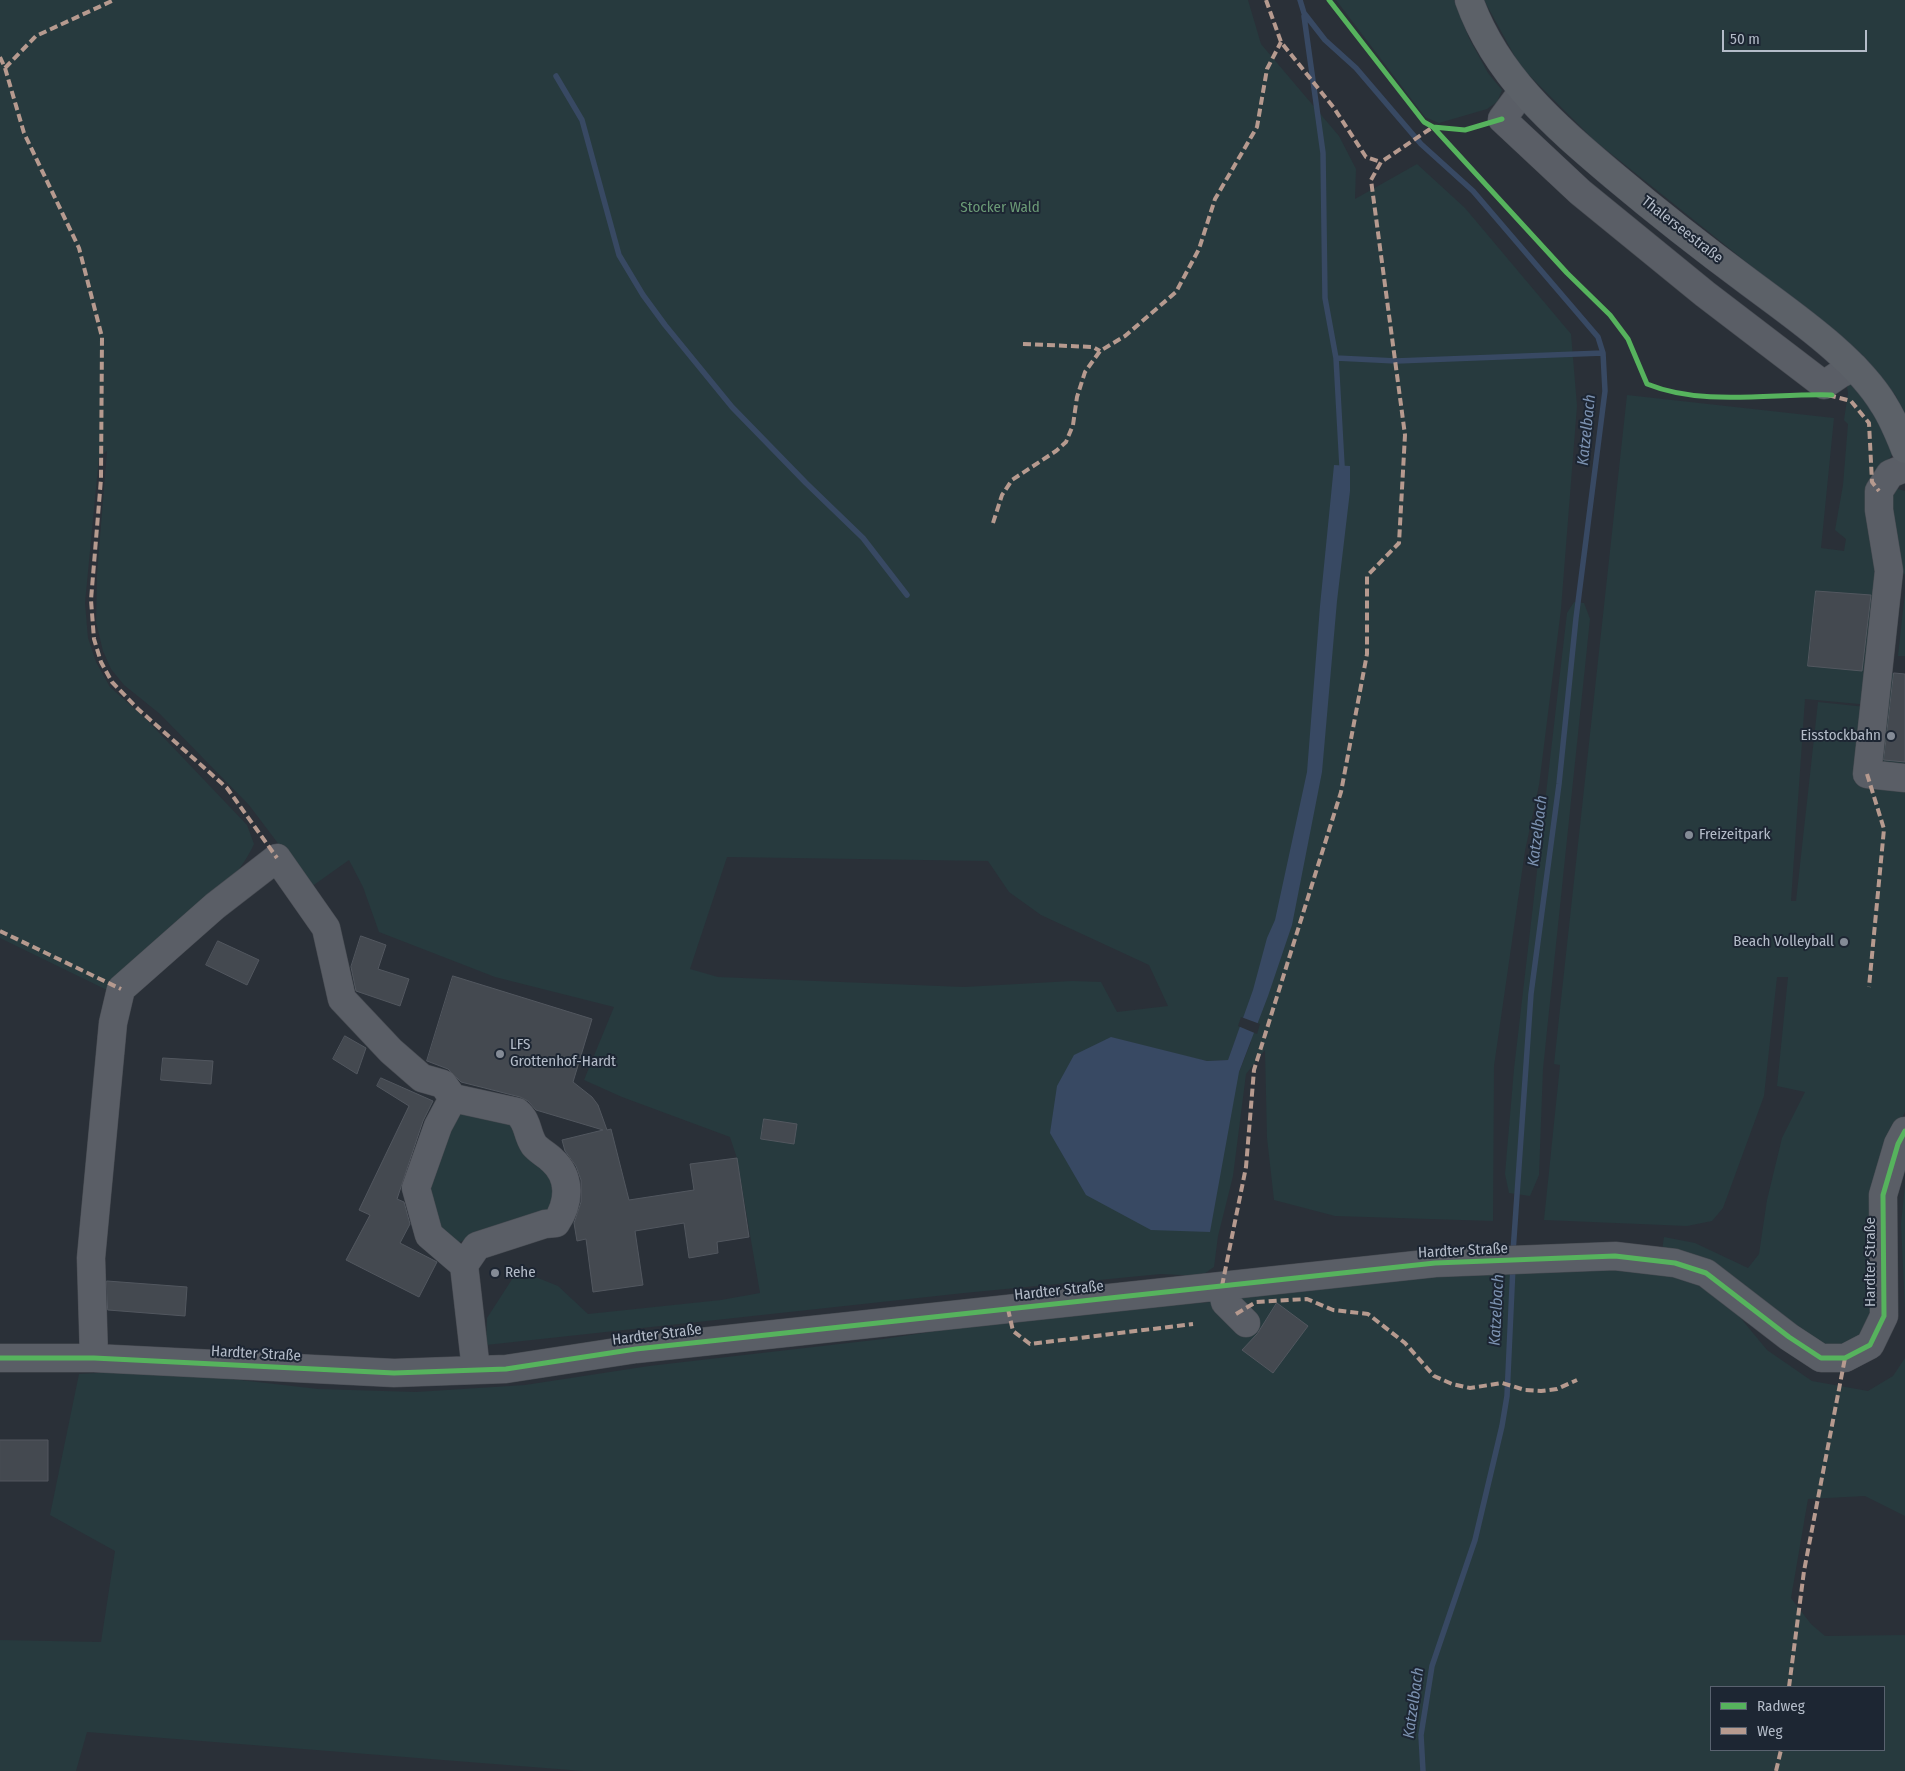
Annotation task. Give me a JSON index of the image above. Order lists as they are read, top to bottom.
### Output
{
  "streets": {
    "main road": ["Thalerseestraße"],
    "street": ["Hardter Straße"]
  },
  "water": ["Katzelbach"],
  "parks": ["Stocker Wald"],
  "places": [
    "Eisstockbahn",
    "Freizeitpark",
    "Beach Volleyball",
    "LFS Grottenhof-Hardt",
    "Rehe"
  ],
  "legend": ["Radweg", "Weg"],
  "scale_bar": "50 m"
}
